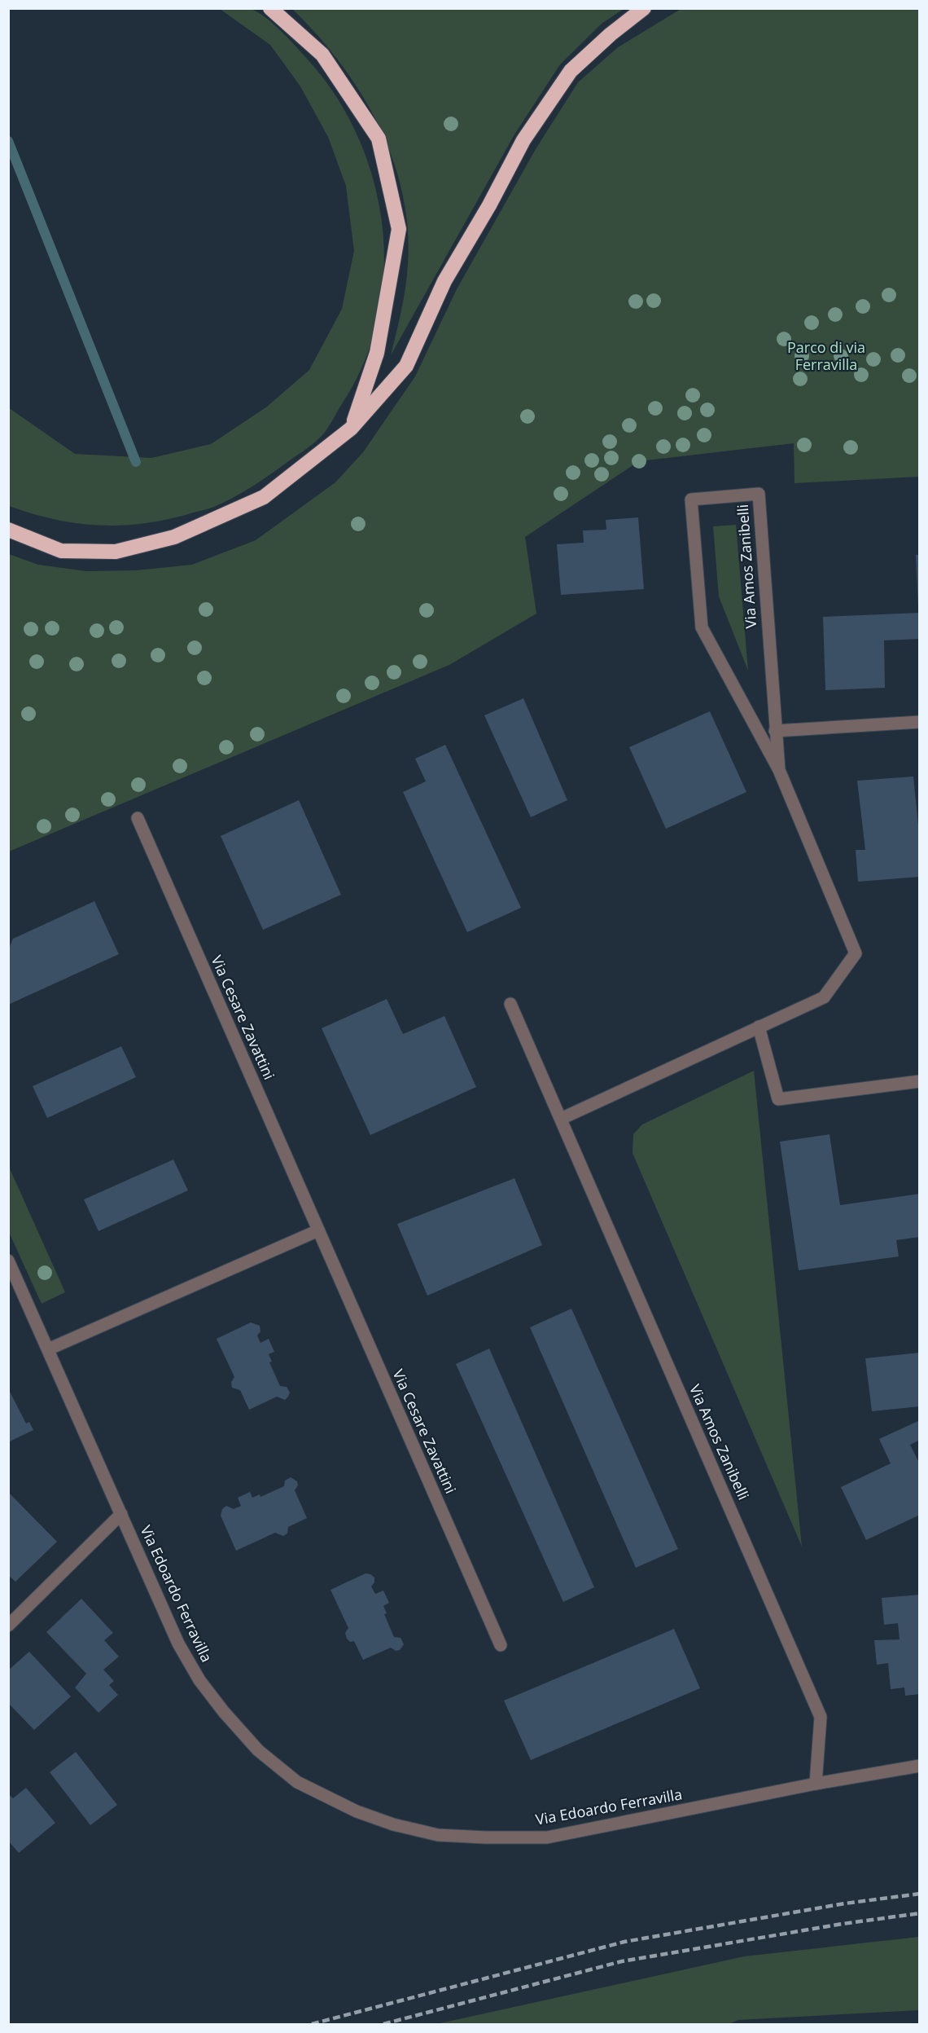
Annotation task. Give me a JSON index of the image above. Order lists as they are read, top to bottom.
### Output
{
  "streets": {
    "street": ["Via Amos Zanibelli", "Via Cesare Zavattini", "Via Edoardo Ferravilla"]
  },
  "crossings": [
    ["Via Amos Zanibelli", "Via Edoardo Ferravilla"]
  ],
  "parks": ["Parco di via Ferravilla"]
}
